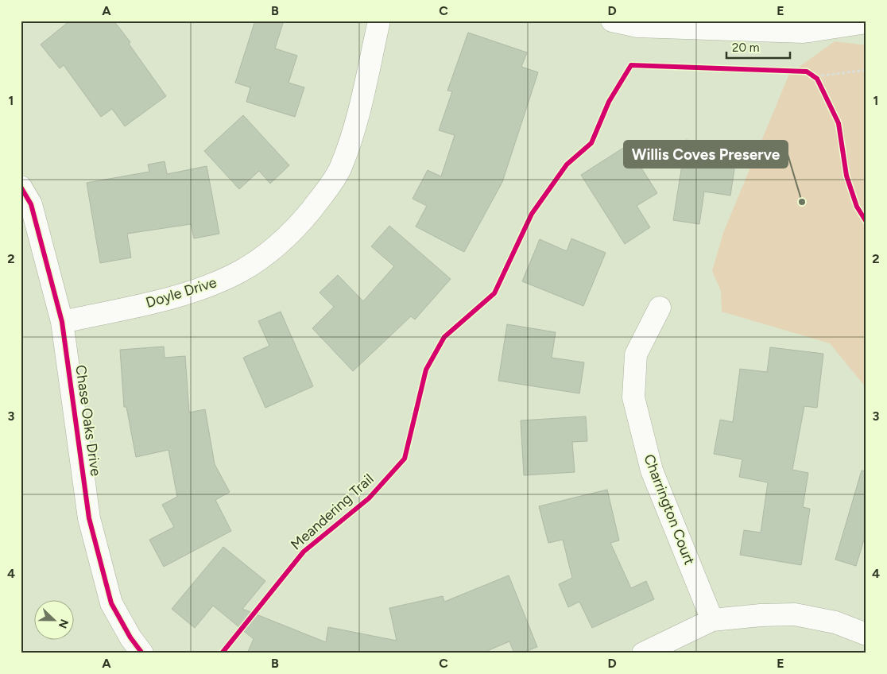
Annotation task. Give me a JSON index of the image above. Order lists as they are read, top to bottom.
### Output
{
  "streets": {
    "street": ["Doyle Drive", "Chase Oaks Drive", "Charrington Court"],
    "cycle path": ["Meandering Trail"]
  },
  "crossings": [
    ["Doyle Drive", "Chase Oaks Drive"]
  ],
  "places": ["Willis Coves Preserve"],
  "scale_bar": "20 m",
  "north": "right",
  "grid": {
    "columns": [
      "A",
      "B",
      "C",
      "D",
      "E"
    ],
    "rows": [
      "1",
      "2",
      "3",
      "4"
    ]
  }
}
